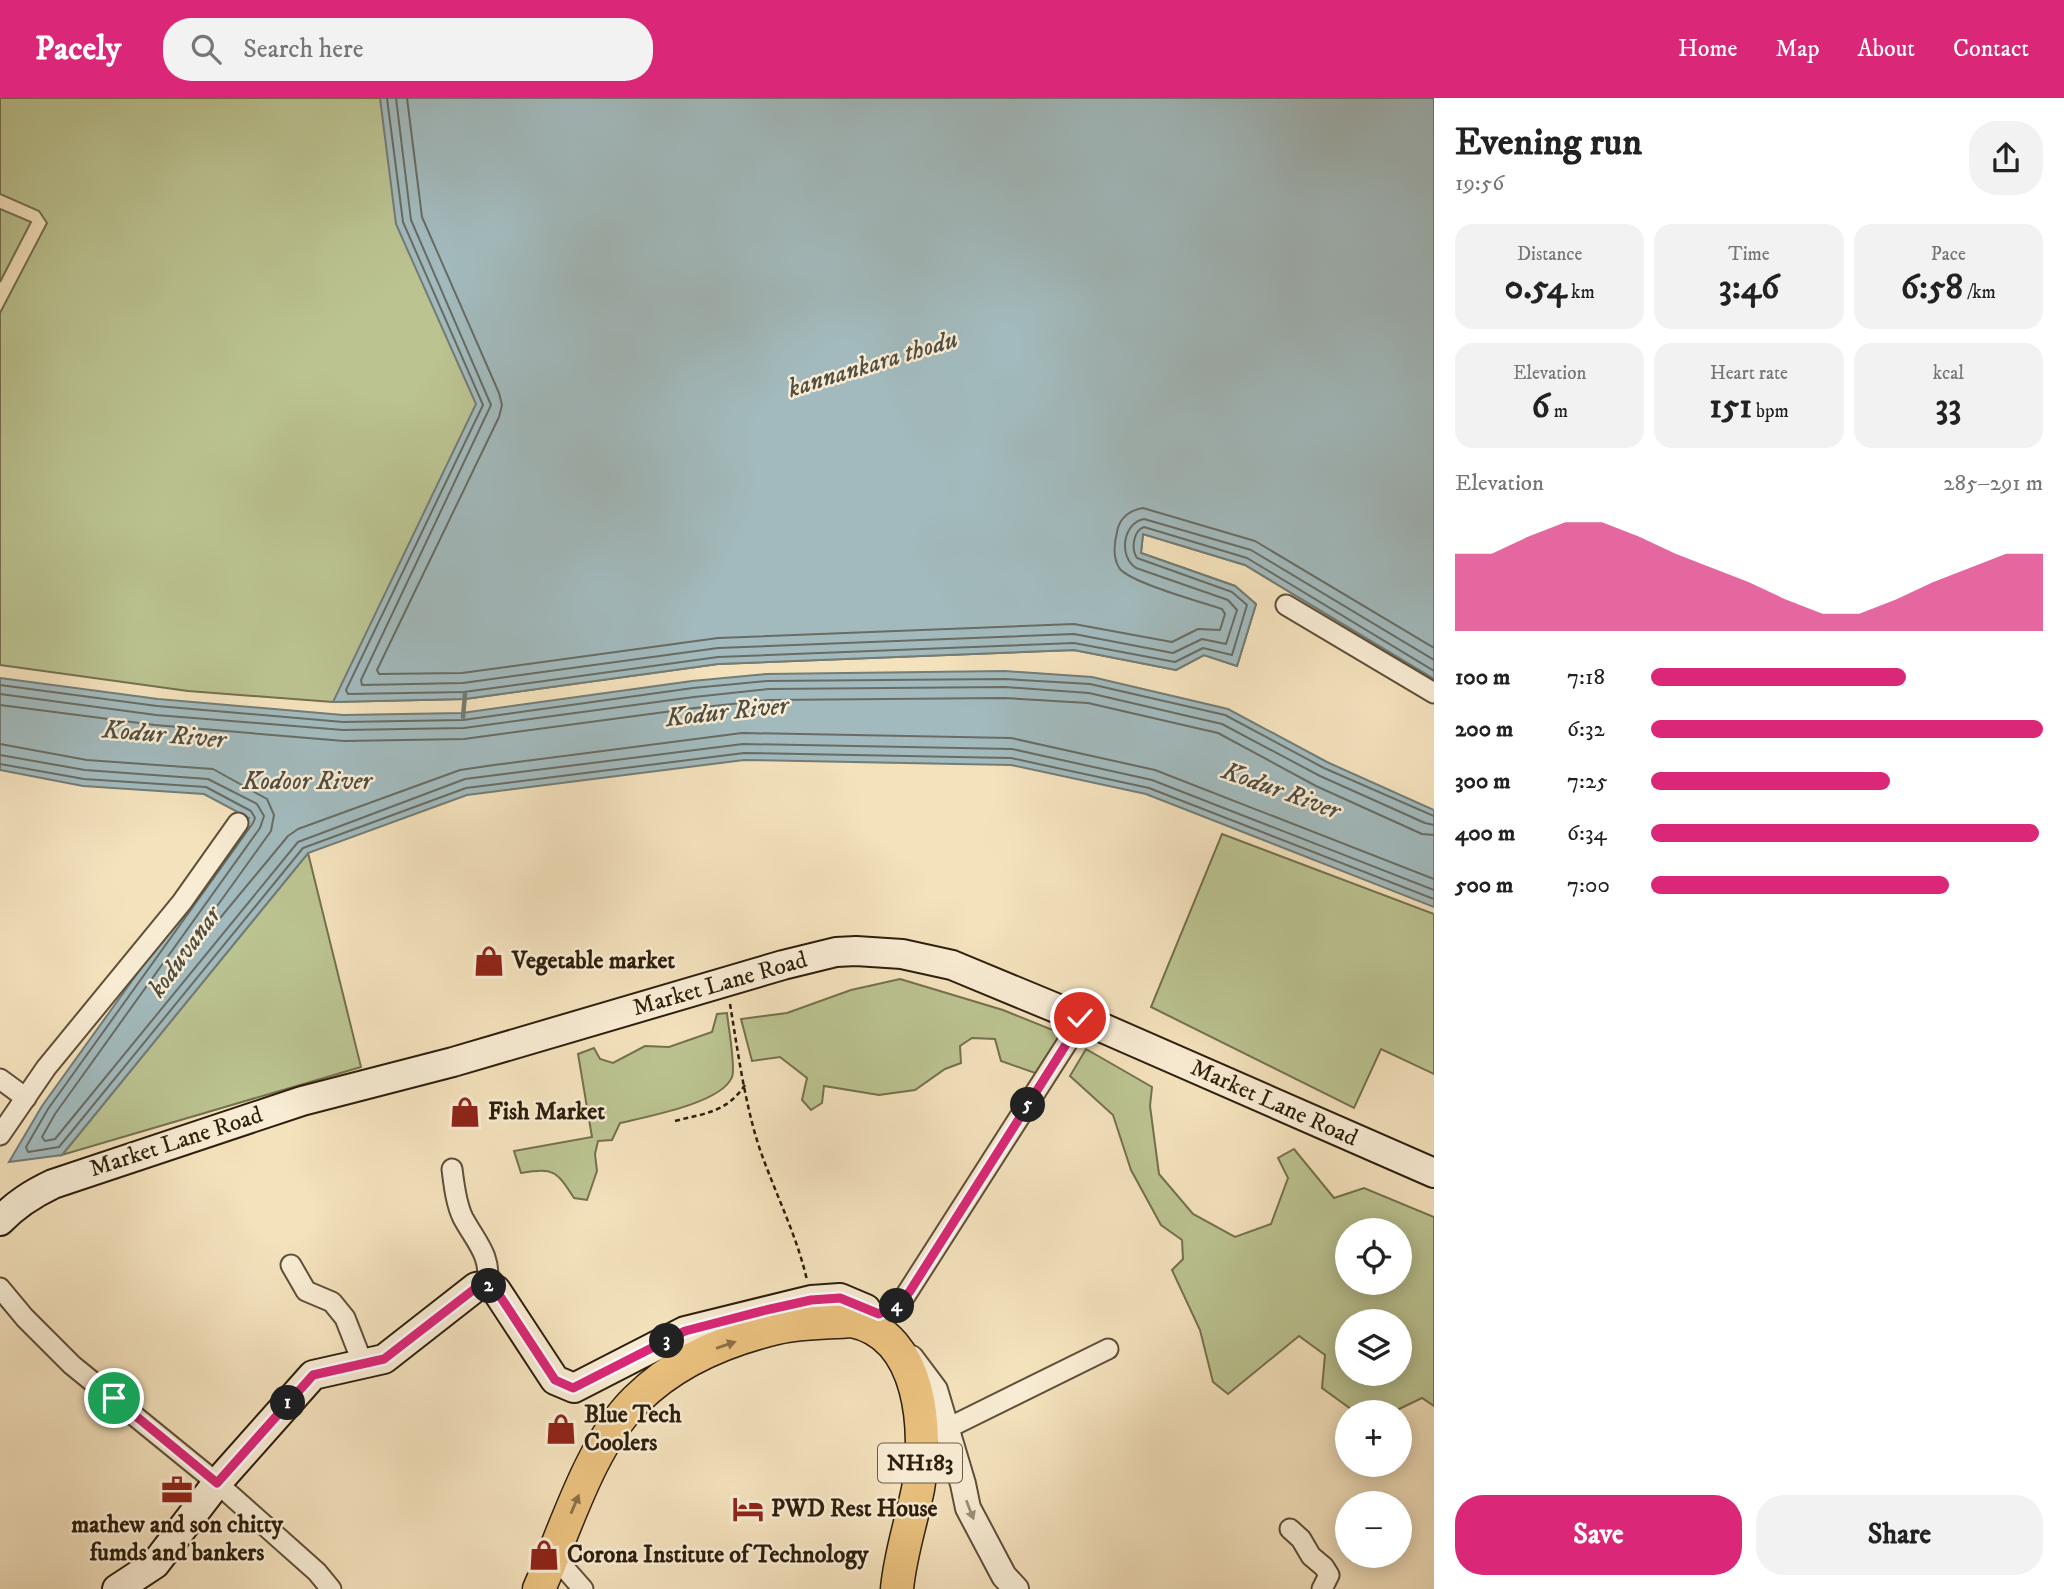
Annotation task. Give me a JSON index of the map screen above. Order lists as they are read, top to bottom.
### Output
{
  "streets": {
    "highway": ["NH183"],
    "main road": ["Market Lane Road"]
  },
  "water": [
    "kannankara thodu",
    "Kodur River",
    "Kodoor River",
    "koduvanar"
  ],
  "places": {
    "shop": [
      "Vegetable market",
      "Fish Market",
      "Blue Tech Coolers",
      "Corona Institute of Technology"
    ],
    "office": ["mathew and son chitty fumds and bankers"],
    "hotel": ["PWD Rest House"]
  },
  "page": {
    "header": "Pacely",
    "search": "Search here",
    "nav": [
      "Home",
      "Map",
      "About",
      "Contact"
    ],
    "heading": ["Evening run", "19:56"],
    "stats": [
      ["Distance", "0.54 km"],
      ["Time", "3:46"],
      ["Pace", "6:58 /km"],
      ["Elevation", "6 m"],
      ["Heart rate", "151 bpm"],
      ["kcal", "33"]
    ],
    "chart": ["Elevation", "285–291 m"],
    "list": [
      {
        "name": "100 m",
        "note": "7:18"
      },
      {
        "name": "200 m",
        "note": "6:32"
      },
      {
        "name": "300 m",
        "note": "7:25"
      },
      {
        "name": "400 m",
        "note": "6:34"
      },
      {
        "name": "500 m",
        "note": "7:00"
      }
    ],
    "pins": [
      "5",
      "2",
      "4",
      "3",
      "1"
    ],
    "map_buttons": ["+", "−"],
    "buttons": ["Save", "Share"]
  }
}
